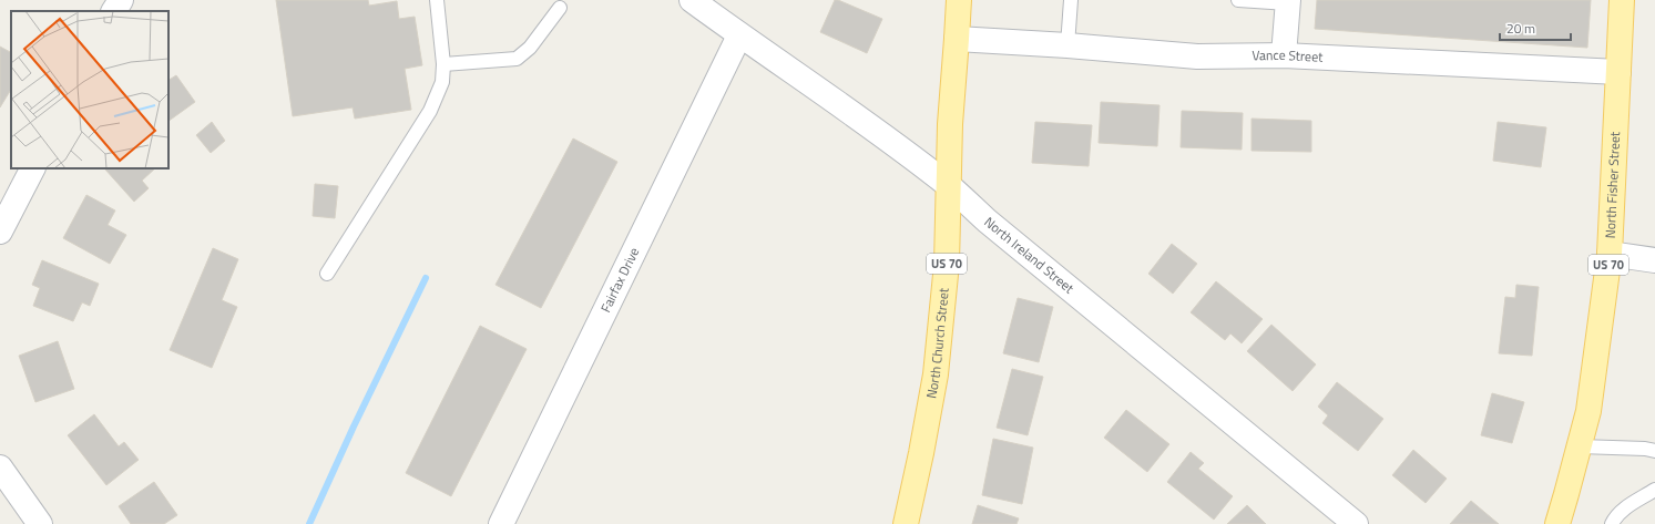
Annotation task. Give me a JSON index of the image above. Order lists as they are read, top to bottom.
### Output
{
  "streets": {
    "main road": ["North Fisher Street", "US 70", "North Church Street"],
    "street": ["Vance Street", "North Ireland Street", "Fairfax Drive"]
  },
  "crossings": [
    ["Vance Street", "North Fisher Street"],
    ["Vance Street", "North Church Street"],
    ["North Ireland Street", "Fairfax Drive"],
    ["North Ireland Street", "North Church Street"]
  ],
  "scale_bar": "20 m"
}
